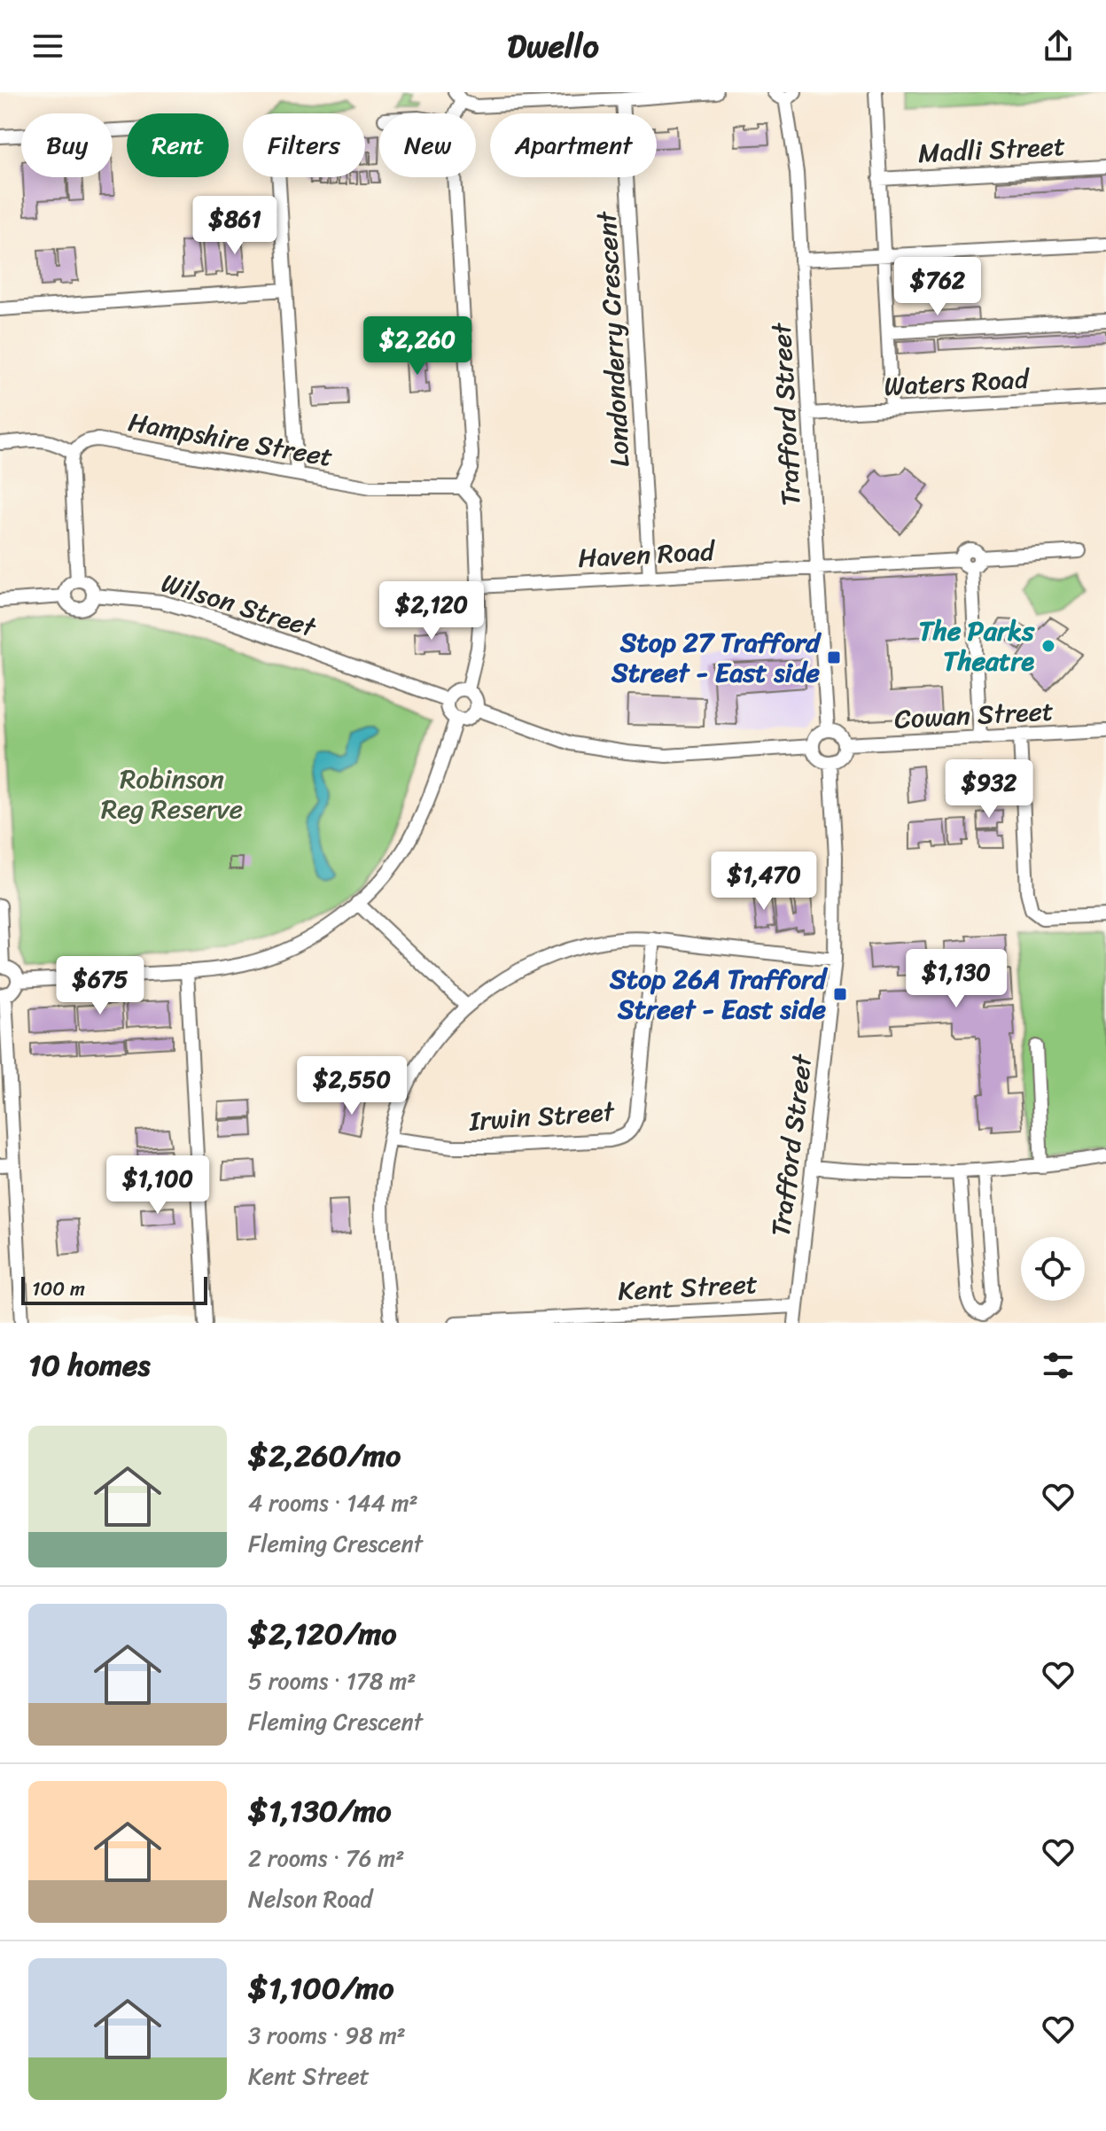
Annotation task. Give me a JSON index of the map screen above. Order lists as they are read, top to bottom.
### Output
{
  "streets": {
    "street": [
      "Madli Street",
      "Londonderry Crescent",
      "Waters Road",
      "Trafford Street",
      "Hampshire Street",
      "Haven Road",
      "Wilson Street",
      "Cowan Street",
      "Irwin Street",
      "Kent Street"
    ]
  },
  "crossings": [
    ["Londonderry Crescent", "Haven Road"],
    ["Waters Road", "Trafford Street"],
    ["Trafford Street", "Haven Road"],
    ["Trafford Street", "Cowan Street"],
    ["Trafford Street", "Kent Street"]
  ],
  "parks": ["Robinson Reg Reserve"],
  "places": {
    "other": ["The Parks Theatre"],
    "transit": ["Stop 27 Trafford Street - East side", "Stop 26A Trafford Street - East side"]
  },
  "scale_bar": "100 m",
  "page": {
    "header": "Dwello",
    "chip": [
      "Buy",
      "Rent",
      "Filters",
      "New",
      "Apartment"
    ],
    "price": [
      "$861",
      "$762",
      "$2,260",
      "$2,120",
      "$932",
      "$1,470",
      "$1,130",
      "$675",
      "$2,550",
      "$1,100"
    ],
    "scale": "100 m",
    "heading": "10 homes",
    "list": [
      {
        "name": "$2,260/mo",
        "note": "4 rooms · 144 m² · Fleming Crescent"
      },
      {
        "name": "$2,120/mo",
        "note": "5 rooms · 178 m² · Fleming Crescent"
      },
      {
        "name": "$1,130/mo",
        "note": "2 rooms · 76 m² · Nelson Road"
      },
      {
        "name": "$1,100/mo",
        "note": "3 rooms · 98 m² · Kent Street"
      }
    ]
  }
}
